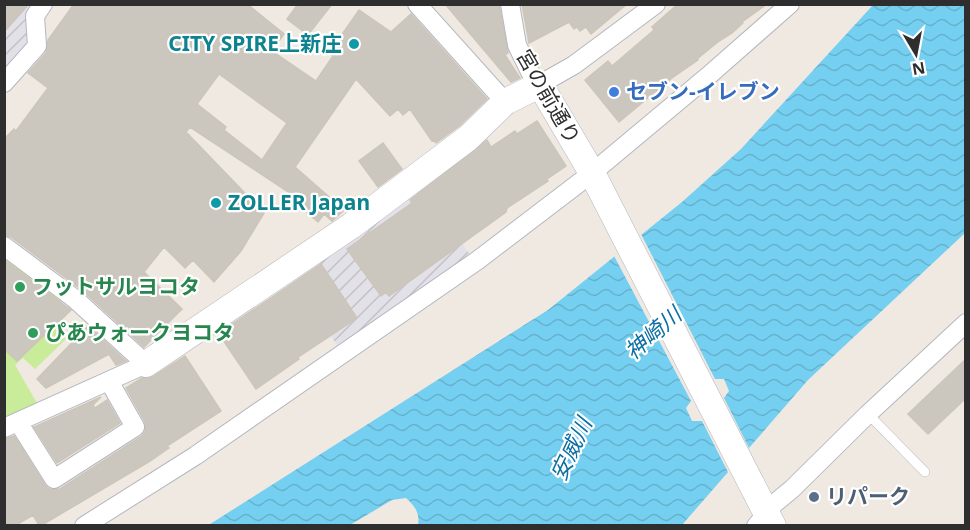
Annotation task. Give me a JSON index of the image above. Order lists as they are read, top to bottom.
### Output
{
  "streets": {
    "street": ["宮の前通り"]
  },
  "water": ["神崎川", "安威川"],
  "places": [
    "CITY SPIRE上新庄",
    "セブン-イレブン",
    "ZOLLER Japan",
    "フットサルヨコタ",
    "ぴあウォークヨコタ",
    "リパーク"
  ],
  "north": "bottom"
}
